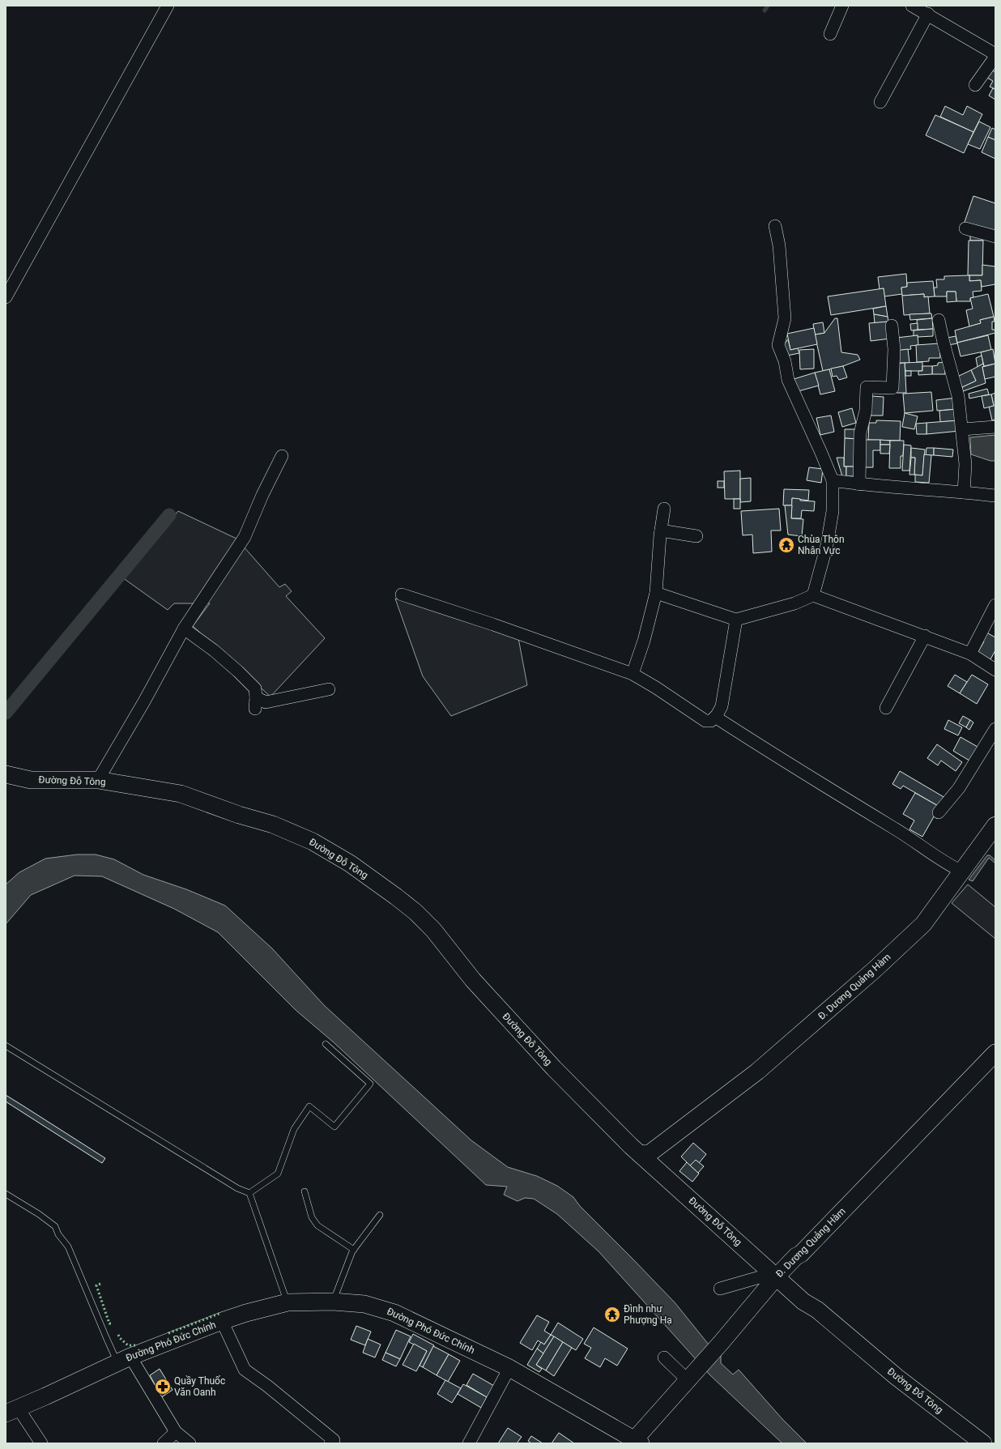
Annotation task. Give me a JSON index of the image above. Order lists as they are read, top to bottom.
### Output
{
  "streets": {
    "main road": ["Đường Đỗ Tông", "Đ. Dương Quảng Hàm", "Đường Phó Đức Chính"]
  },
  "crossings": [
    ["Đường Đỗ Tông", "Đ. Dương Quảng Hàm"],
    ["Đ. Dương Quảng Hàm", "Đường Phó Đức Chính"]
  ],
  "places": {
    "temple": ["Chùa Thôn Nhân Vực", "Đình như Phượng Hạ"],
    "pharmacy": ["Quầy Thuốc Văn Oanh"]
  }
}
